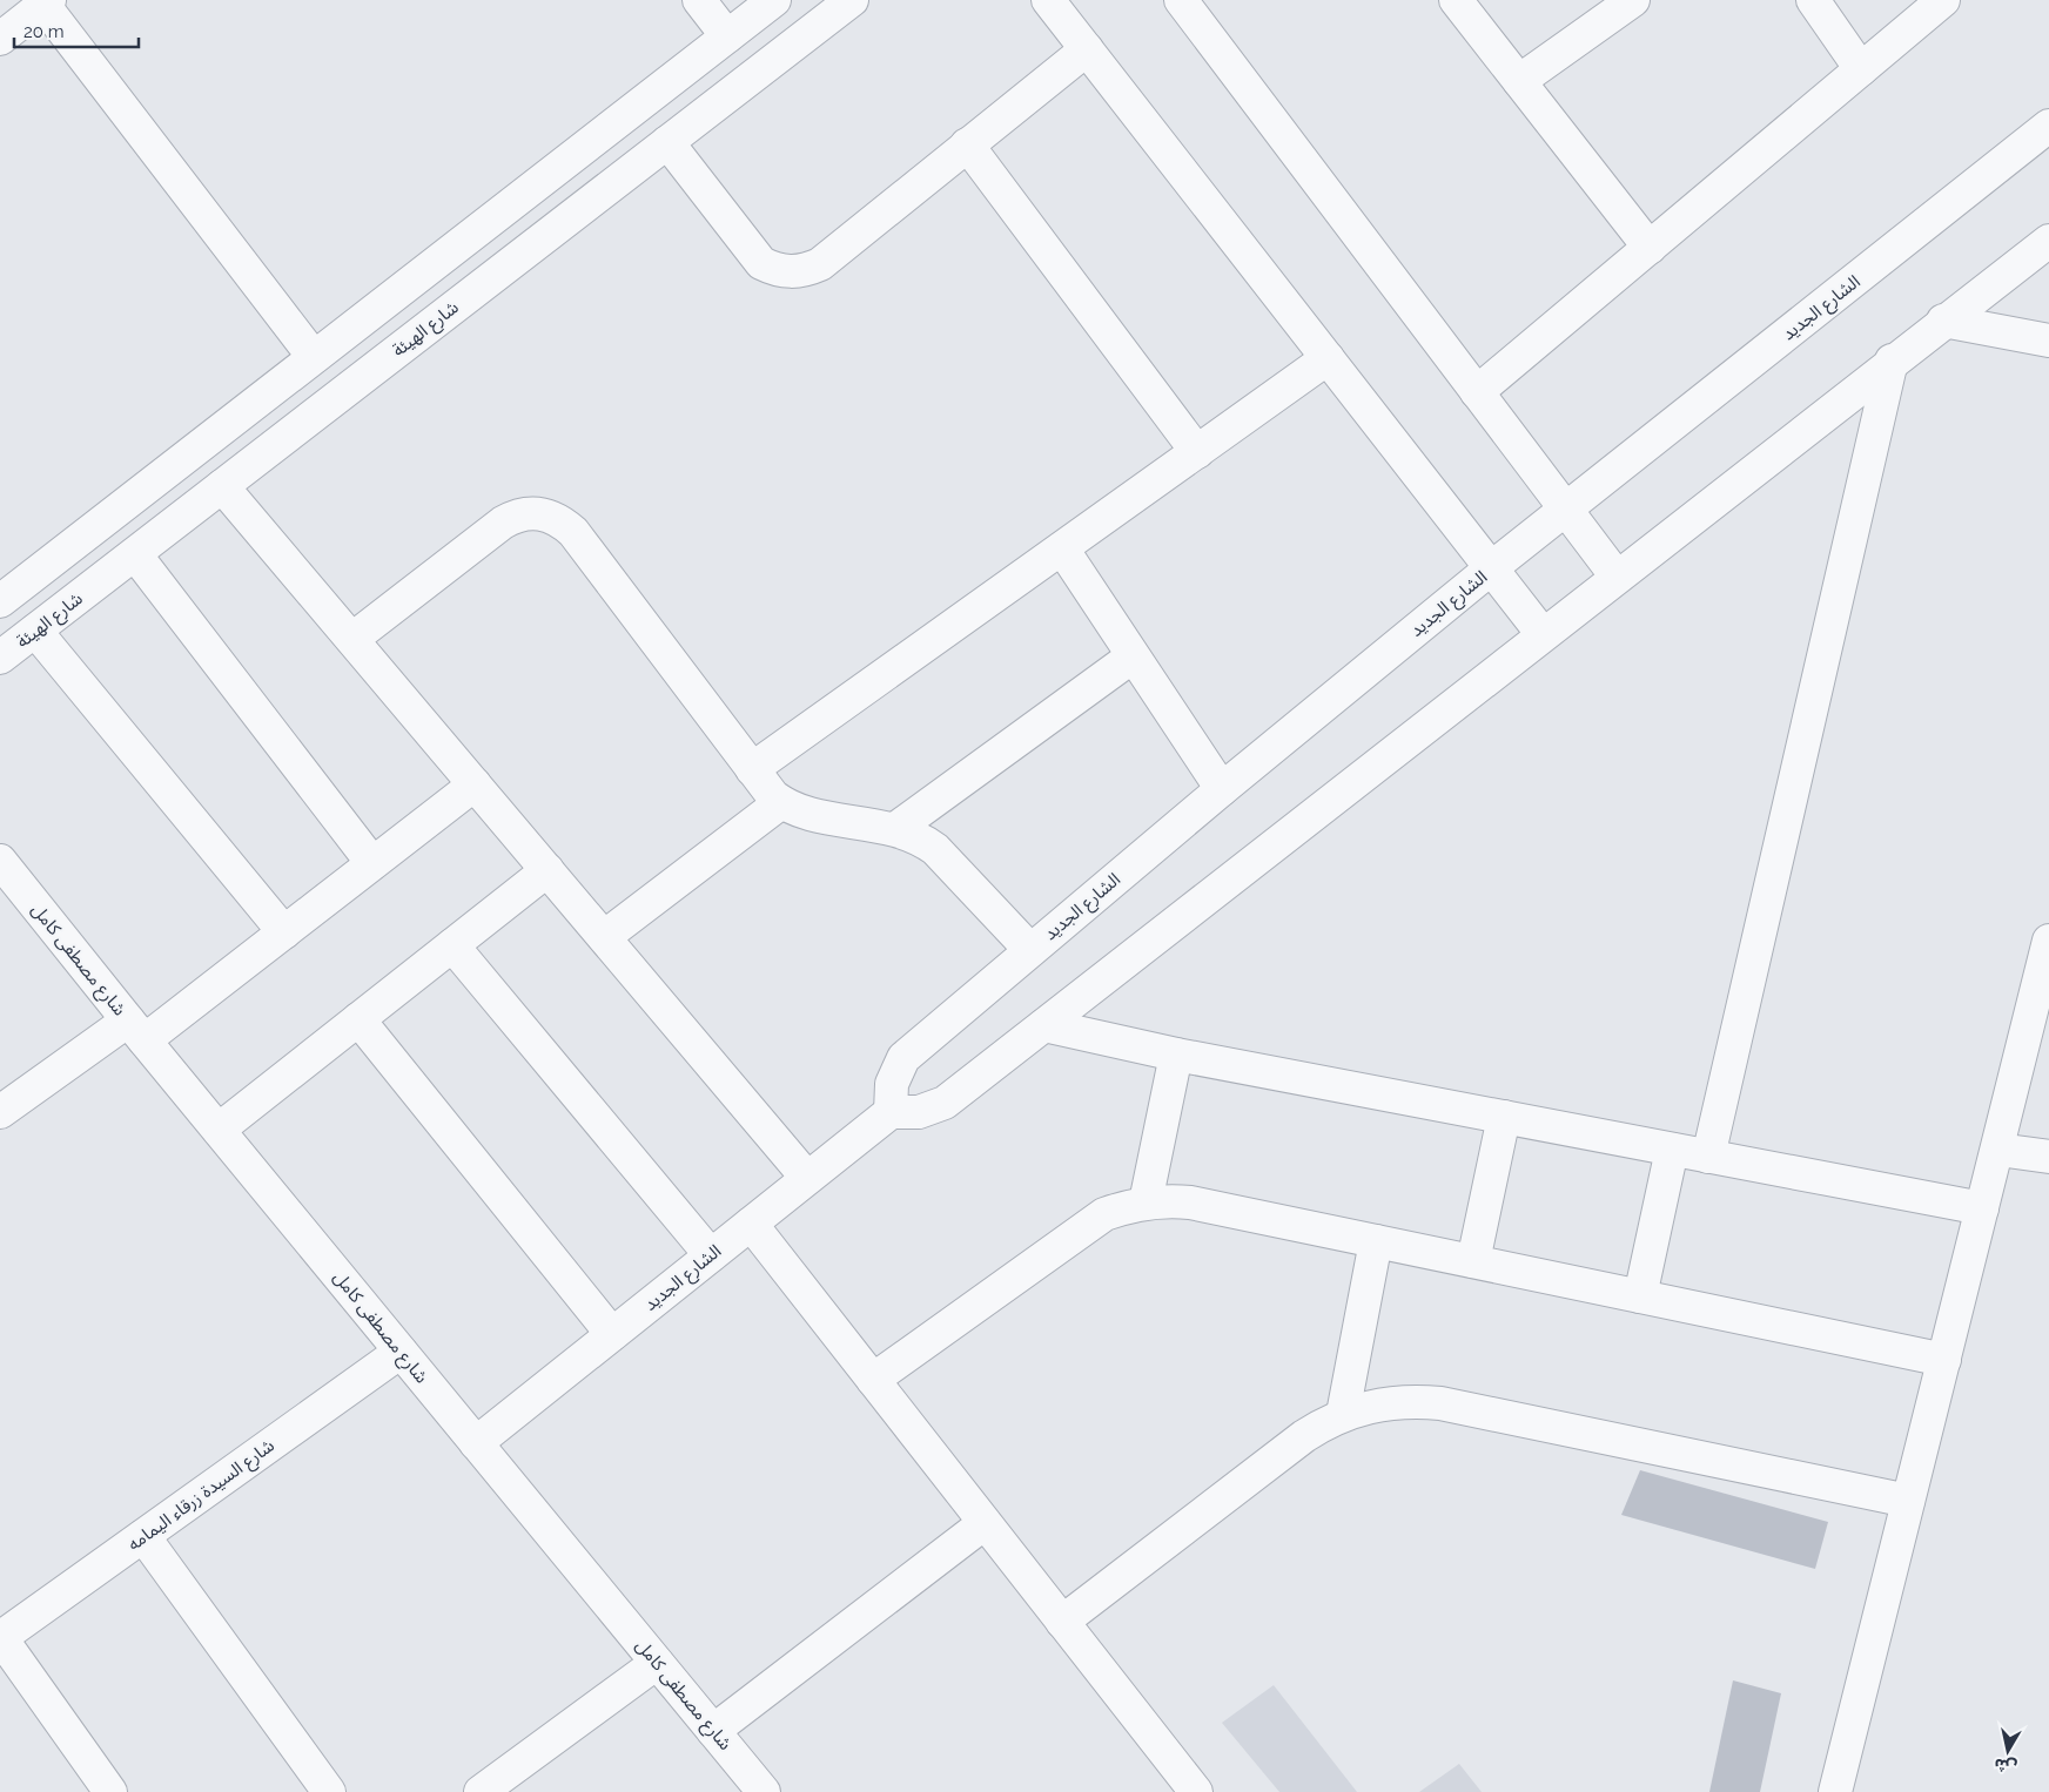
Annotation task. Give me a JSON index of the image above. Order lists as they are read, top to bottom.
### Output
{
  "streets": {
    "street": [
      "الشارع الجديد",
      "شارع الهيئة",
      "شارع مصطفى كامل",
      "شارع السيدة زرقاء اليمامه"
    ]
  },
  "crossings": [
    ["الشارع الجديد", "شارع مصطفى كامل"],
    ["شارع مصطفى كامل", "شارع السيدة زرقاء اليمامه"]
  ],
  "scale_bar": "20 m",
  "north": "bottom"
}
